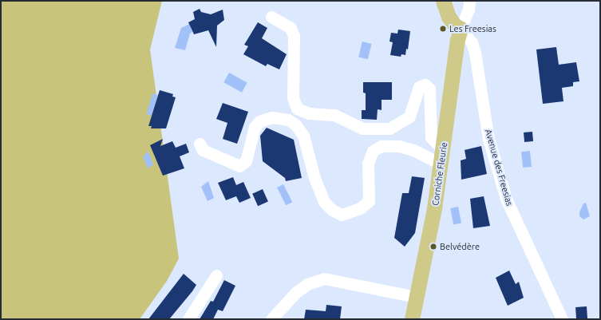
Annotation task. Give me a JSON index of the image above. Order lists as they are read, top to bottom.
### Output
{
  "streets": {
    "main road": ["Corniche Fleurie"],
    "street": ["Avenue des Freesias"]
  },
  "crossings": [
    ["Avenue des Freesias", "Corniche Fleurie"]
  ],
  "places": ["Les Freesias", "Belvédère"]
}
